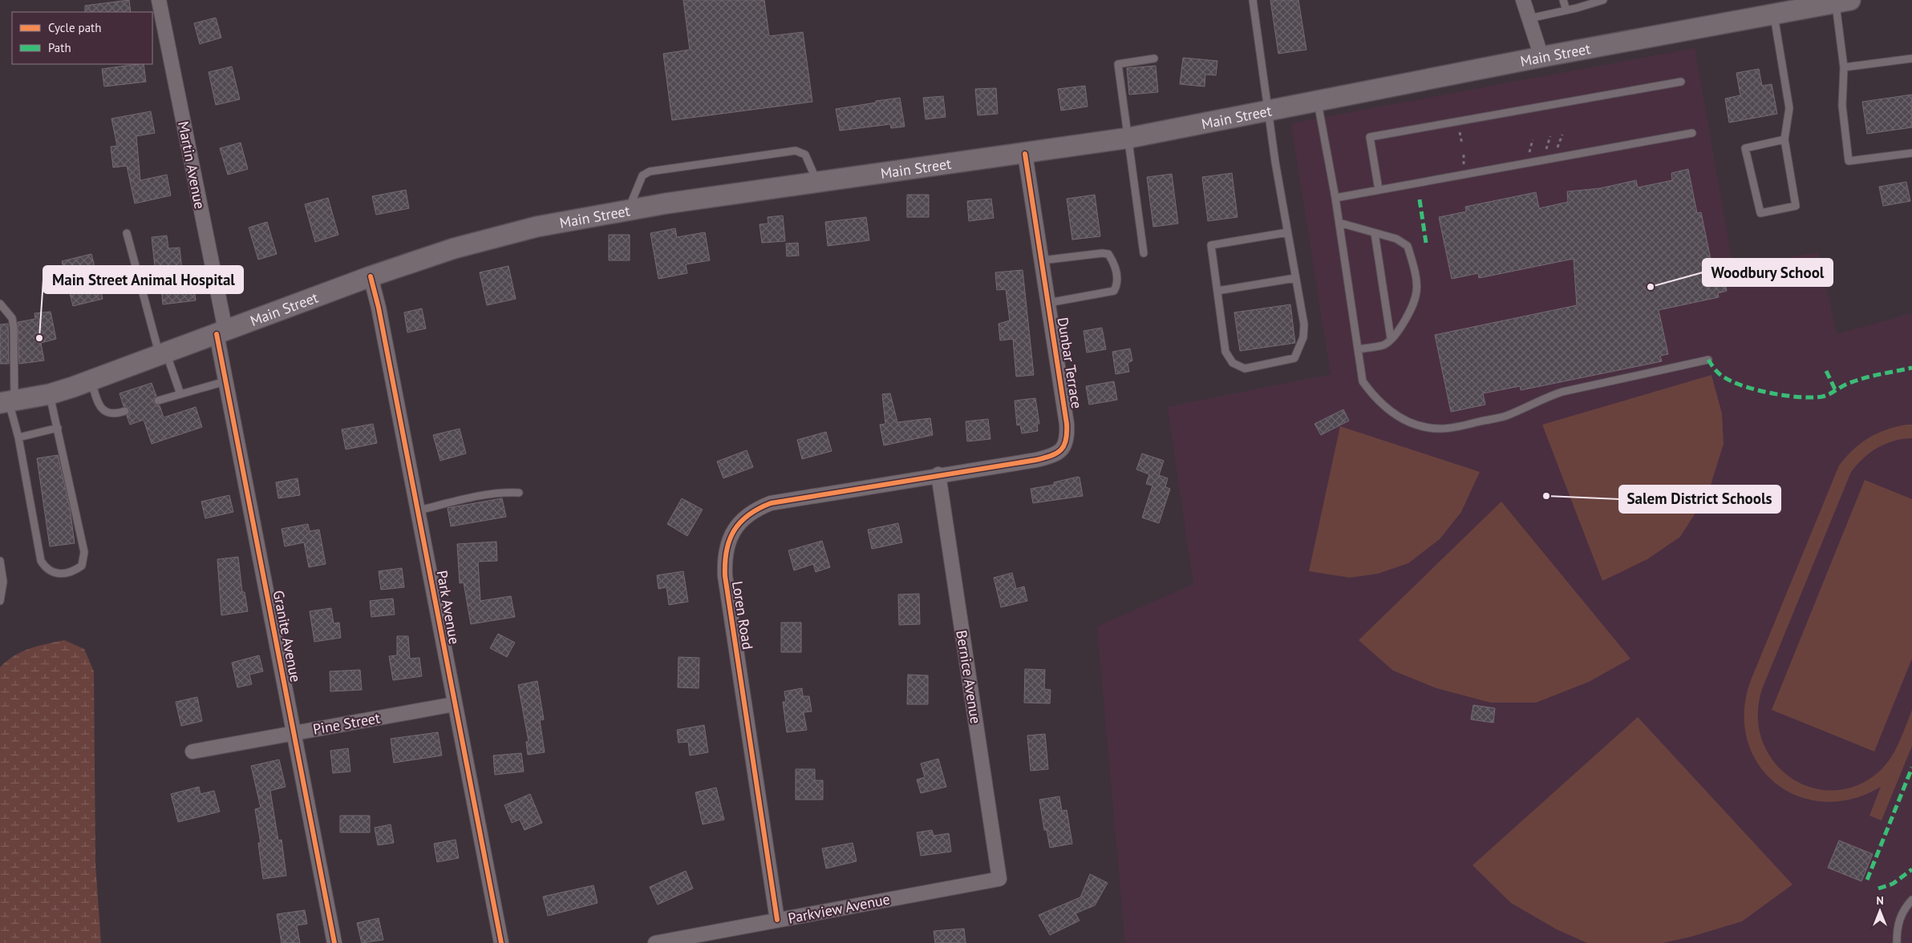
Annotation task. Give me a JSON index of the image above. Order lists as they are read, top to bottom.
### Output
{
  "streets": {
    "main road": ["Main Street"],
    "street": [
      "Martin Avenue",
      "Dunbar Terrace",
      "Park Avenue",
      "Loren Road",
      "Granite Avenue",
      "Bernice Avenue",
      "Pine Street",
      "Parkview Avenue"
    ]
  },
  "crossings": [
    ["Main Street", "Martin Avenue"],
    ["Main Street", "Dunbar Terrace"],
    ["Main Street", "Park Avenue"],
    ["Main Street", "Granite Avenue"],
    ["Martin Avenue", "Granite Avenue"],
    ["Dunbar Terrace", "Loren Road"],
    ["Dunbar Terrace", "Bernice Avenue"],
    ["Park Avenue", "Pine Street"],
    ["Loren Road", "Bernice Avenue"],
    ["Loren Road", "Parkview Avenue"],
    ["Granite Avenue", "Pine Street"],
    ["Bernice Avenue", "Parkview Avenue"]
  ],
  "places": ["Woodbury School", "Main Street Animal Hospital", "Salem District Schools"],
  "legend": ["Cycle path", "Path"],
  "north": "top"
}
